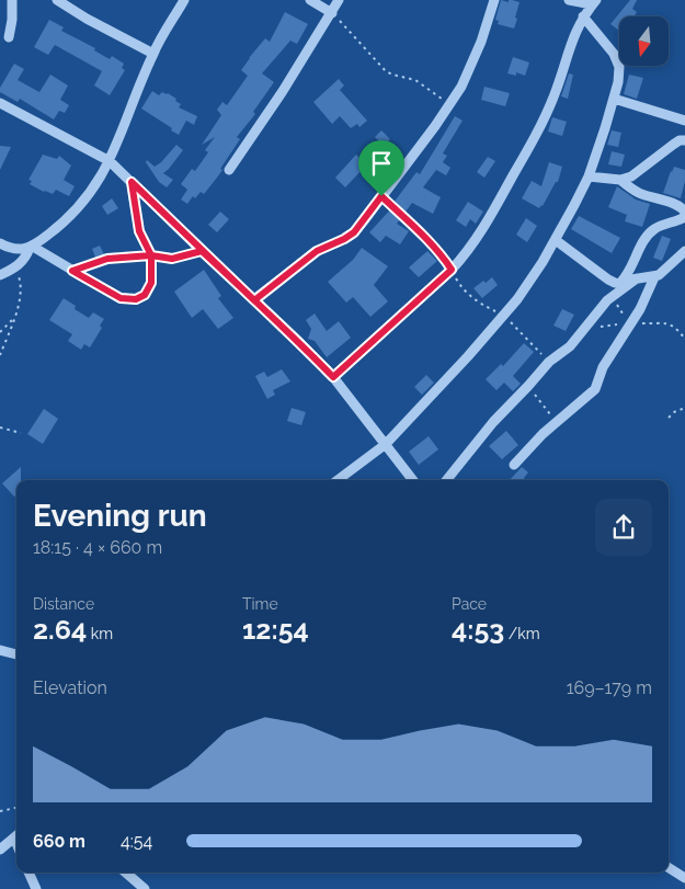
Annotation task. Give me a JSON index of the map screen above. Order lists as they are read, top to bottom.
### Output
{
  "north": "bottom",
  "page": {
    "heading": ["Evening run", "18:15 · 4 × 660 m"],
    "stats": [
      ["Distance", "2.64 km"],
      ["Time", "12:54"],
      ["Pace", "4:53 /km"]
    ],
    "chart": ["Elevation", "169–179 m"],
    "list": [
      {
        "name": "660 m",
        "note": "4:54"
      }
    ]
  }
}
